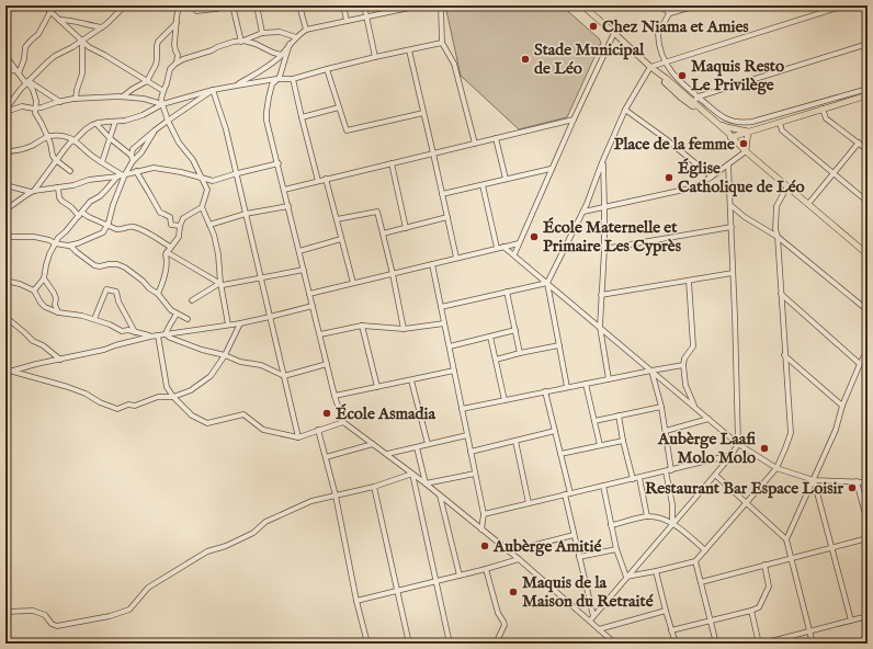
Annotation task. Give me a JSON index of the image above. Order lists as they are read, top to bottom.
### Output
{
  "places": [
    "Chez Niama et Amies",
    "Stade Municipal de Léo",
    "Maquis Resto Le Privilège",
    "Place de la femme",
    "Église Catholique de Léo",
    "École Maternelle et Primaire Les Cyprès",
    "École Asmadia",
    "Aubèrge Laafi Molo Molo",
    "Restaurant Bar Espace Loisir",
    "Aubèrge Amitié",
    "Maquis de la Maison du Retraité"
  ]
}
